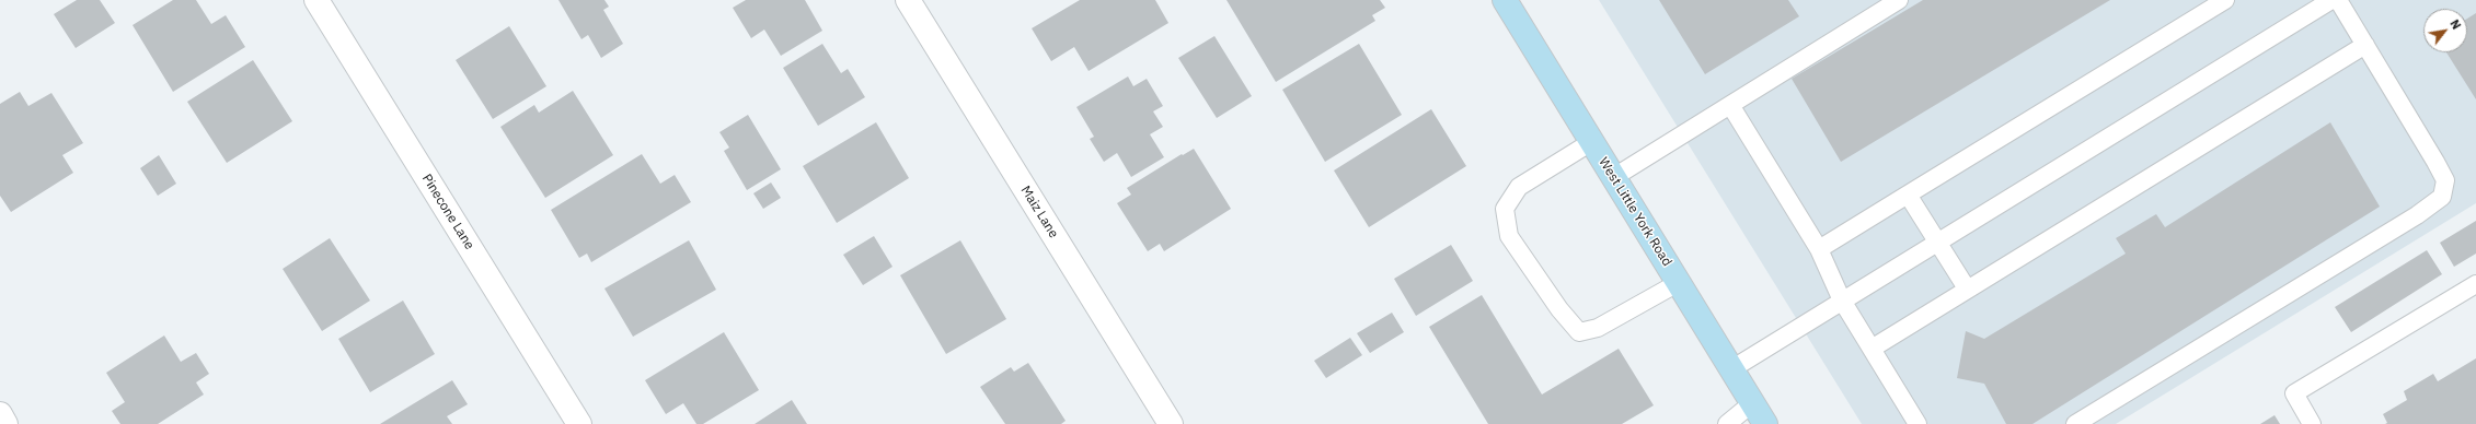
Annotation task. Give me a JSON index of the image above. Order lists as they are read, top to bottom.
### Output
{
  "streets": {
    "main road": ["West Little York Road"],
    "street": ["Pinecone Lane", "Maiz Lane"]
  },
  "north": "top right"
}
